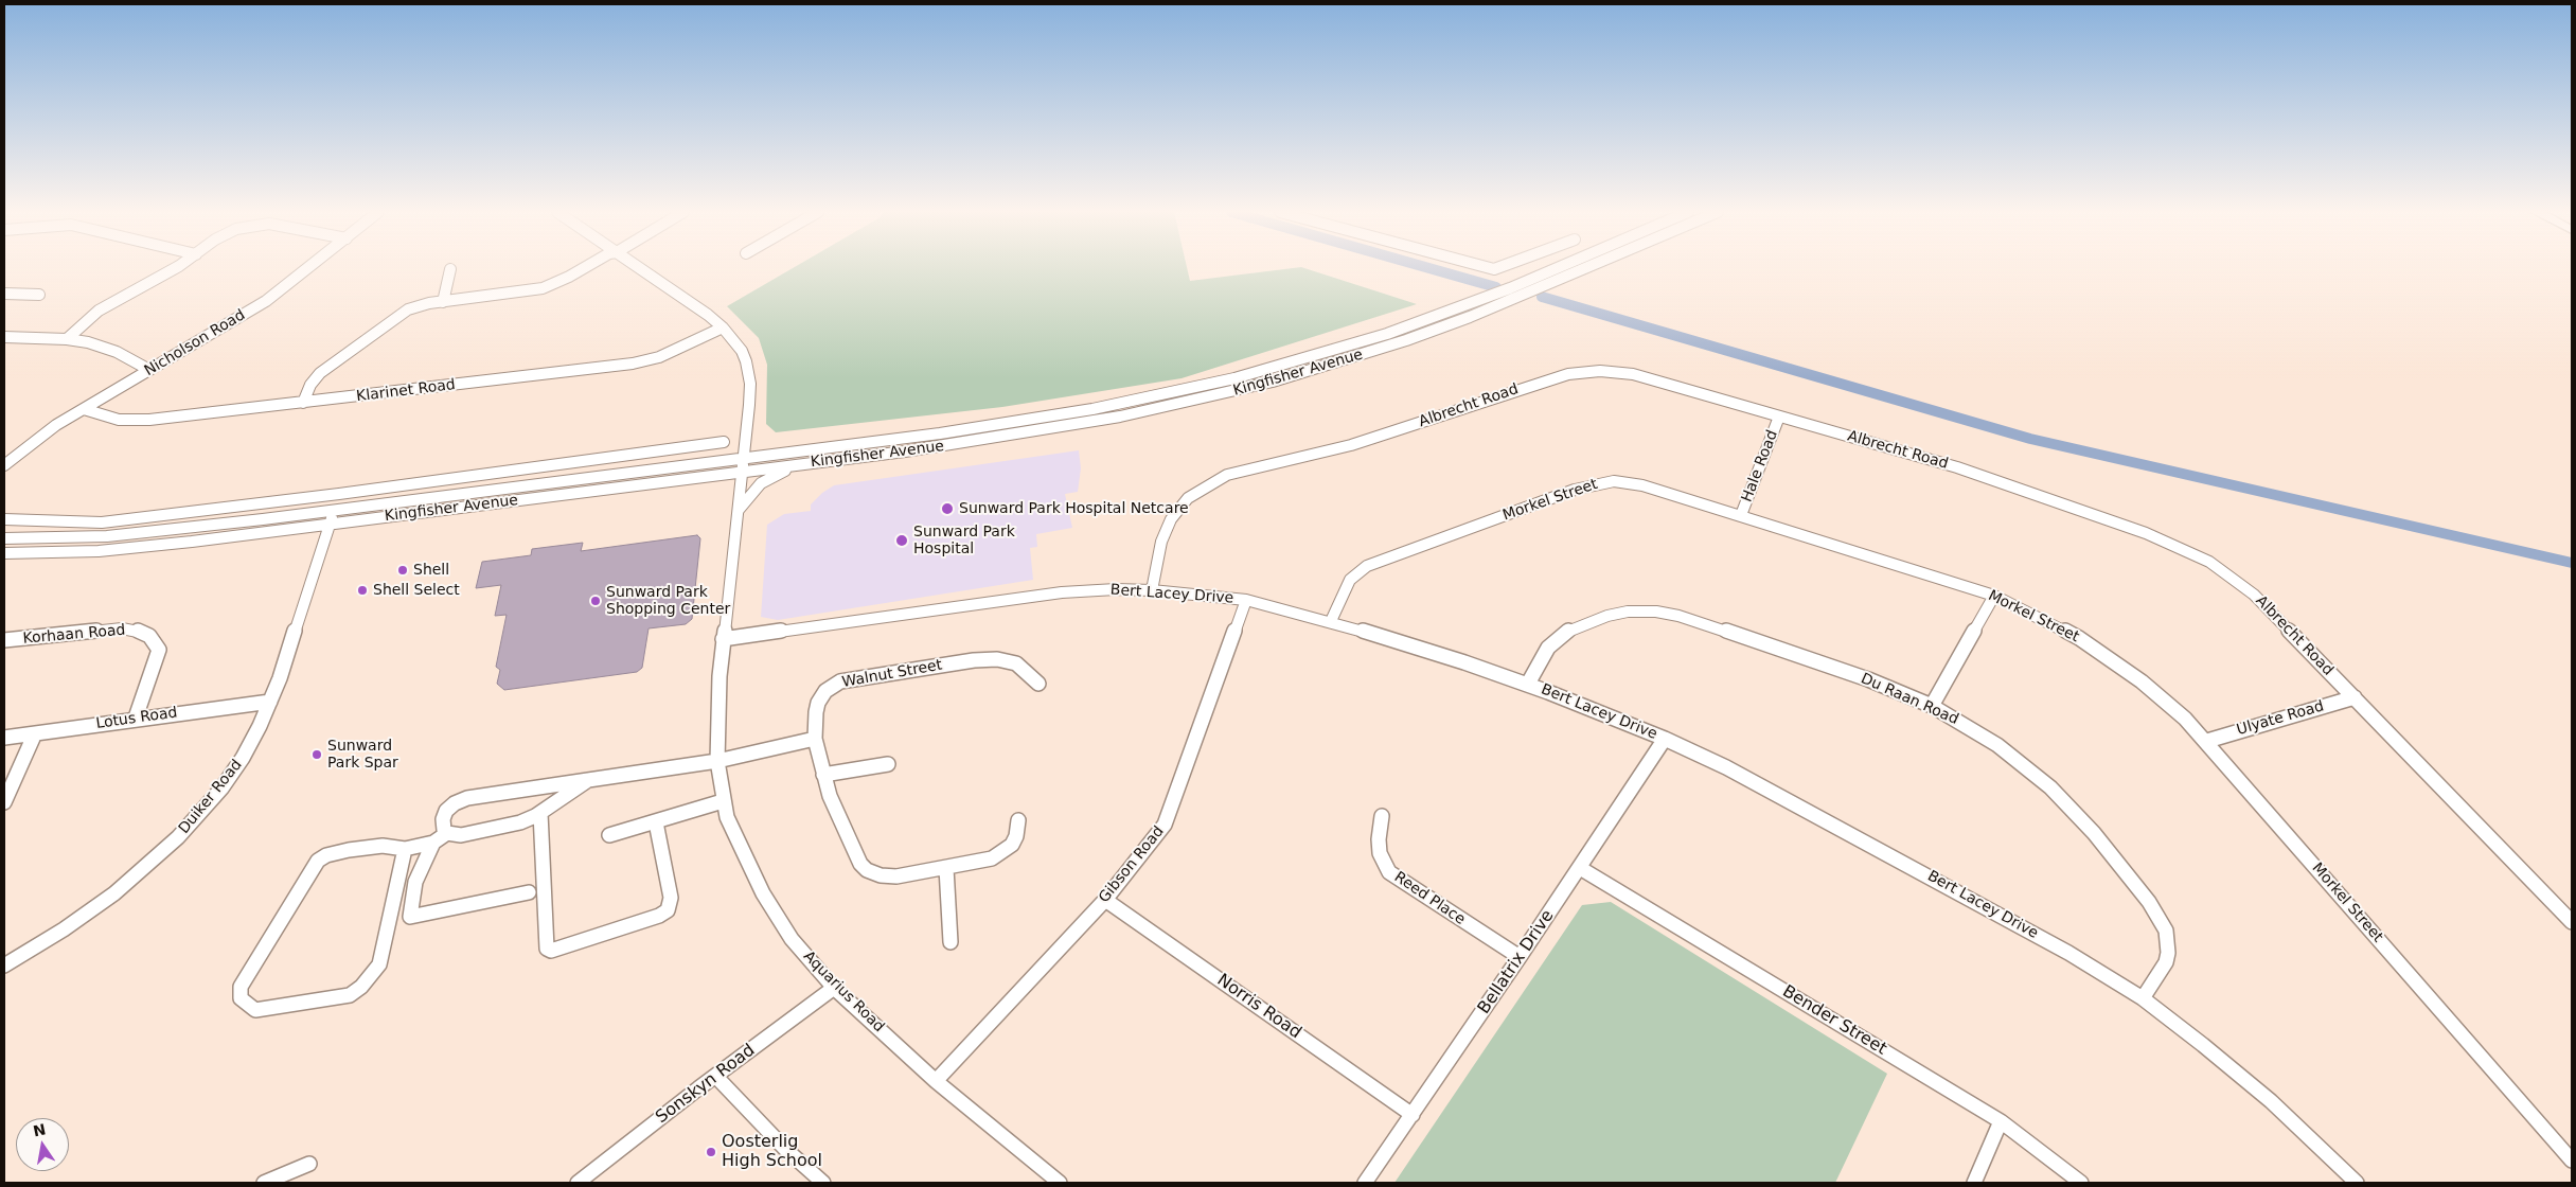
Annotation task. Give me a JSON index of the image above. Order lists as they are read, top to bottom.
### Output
{
  "streets": {
    "street": [
      "Nicholson Road",
      "Kingfisher Avenue",
      "Klarinet Road",
      "Albrecht Road",
      "Hale Road",
      "Morkel Street",
      "Bert Lacey Drive",
      "Korhaan Road",
      "Walnut Street",
      "Du Raan Road",
      "Lotus Road",
      "Ulyate Road",
      "Duiker Road",
      "Gibson Road",
      "Reed Place",
      "Bellatrix Drive",
      "Aquarius Road",
      "Norris Road",
      "Bender Street",
      "Sonskyn Road"
    ]
  },
  "crossings": [
    ["Nicholson Road", "Klarinet Road"],
    ["Kingfisher Avenue", "Duiker Road"],
    ["Kingfisher Avenue", "Aquarius Road"],
    ["Klarinet Road", "Aquarius Road"],
    ["Albrecht Road", "Hale Road"],
    ["Albrecht Road", "Bert Lacey Drive"],
    ["Albrecht Road", "Ulyate Road"],
    ["Hale Road", "Morkel Street"],
    ["Morkel Street", "Bert Lacey Drive"],
    ["Morkel Street", "Ulyate Road"],
    ["Bert Lacey Drive", "Du Raan Road"],
    ["Bert Lacey Drive", "Gibson Road"],
    ["Bert Lacey Drive", "Bellatrix Drive"],
    ["Bert Lacey Drive", "Aquarius Road"],
    ["Korhaan Road", "Lotus Road"],
    ["Lotus Road", "Duiker Road"],
    ["Gibson Road", "Aquarius Road"],
    ["Gibson Road", "Norris Road"],
    ["Reed Place", "Bellatrix Drive"],
    ["Bellatrix Drive", "Norris Road"],
    ["Bellatrix Drive", "Bender Street"],
    ["Aquarius Road", "Sonskyn Road"]
  ],
  "places": [
    "Sunward Park Hospital Netcare",
    "Sunward Park Hospital",
    "Shell",
    "Shell Select",
    "Sunward Park Shopping Center",
    "Sunward Park Spar",
    "Oosterlig High School"
  ],
  "north": "top"
}
